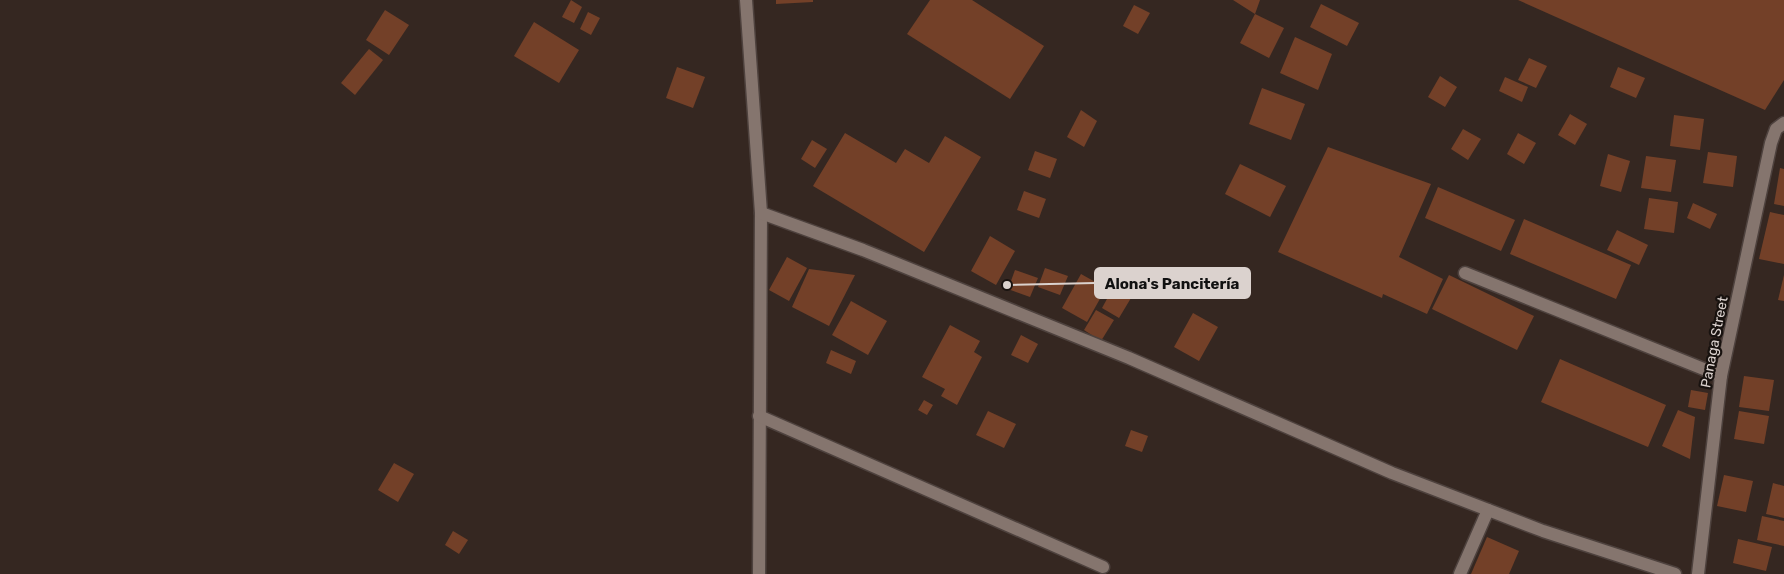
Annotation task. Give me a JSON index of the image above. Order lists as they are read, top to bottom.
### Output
{
  "streets": {
    "street": ["Panaga Street"]
  },
  "places": ["Alona's Pancitería"]
}
